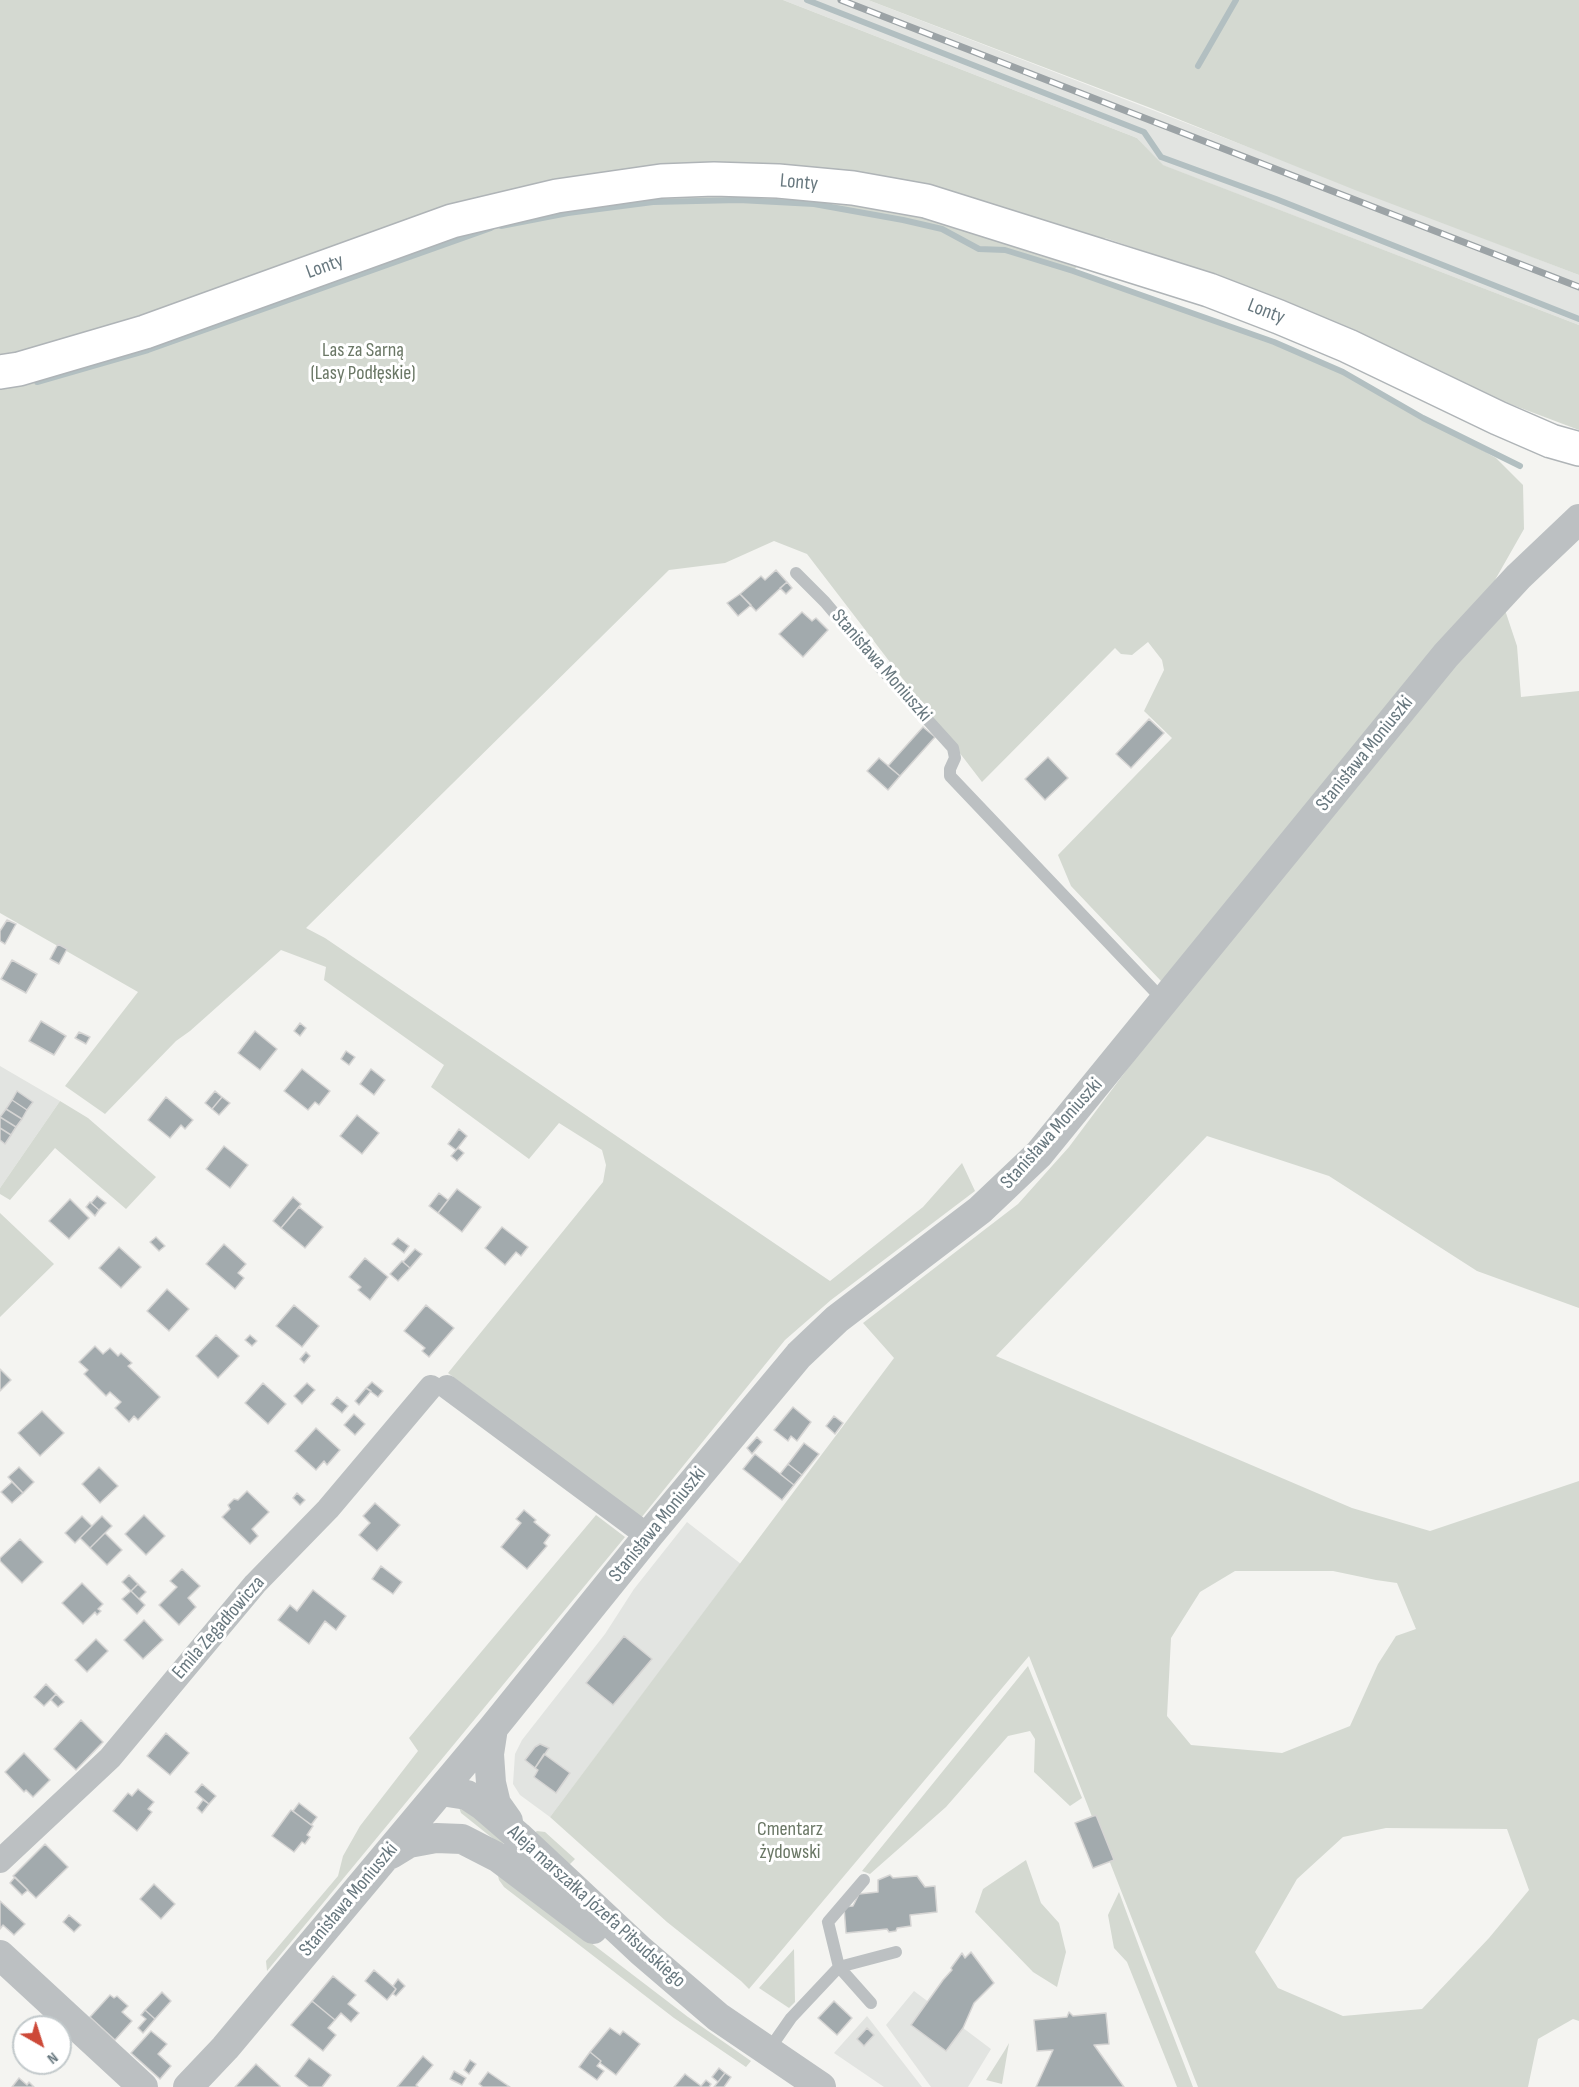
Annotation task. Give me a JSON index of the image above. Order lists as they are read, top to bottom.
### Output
{
  "streets": {
    "main road": ["Lonty"],
    "street": ["Stanisława Moniuszki", "Emila Zegadłowicza", "Aleja marszałka Józefa Piłsudskiego"]
  },
  "crossings": [
    ["Stanisława Moniuszki", "Emila Zegadłowicza"],
    ["Stanisława Moniuszki", "Aleja marszałka Józefa Piłsudskiego"]
  ],
  "parks": ["Las za Sarną (Lasy Podłęskie)", "Cmentarz żydowski"],
  "north": "bottom right"
}
